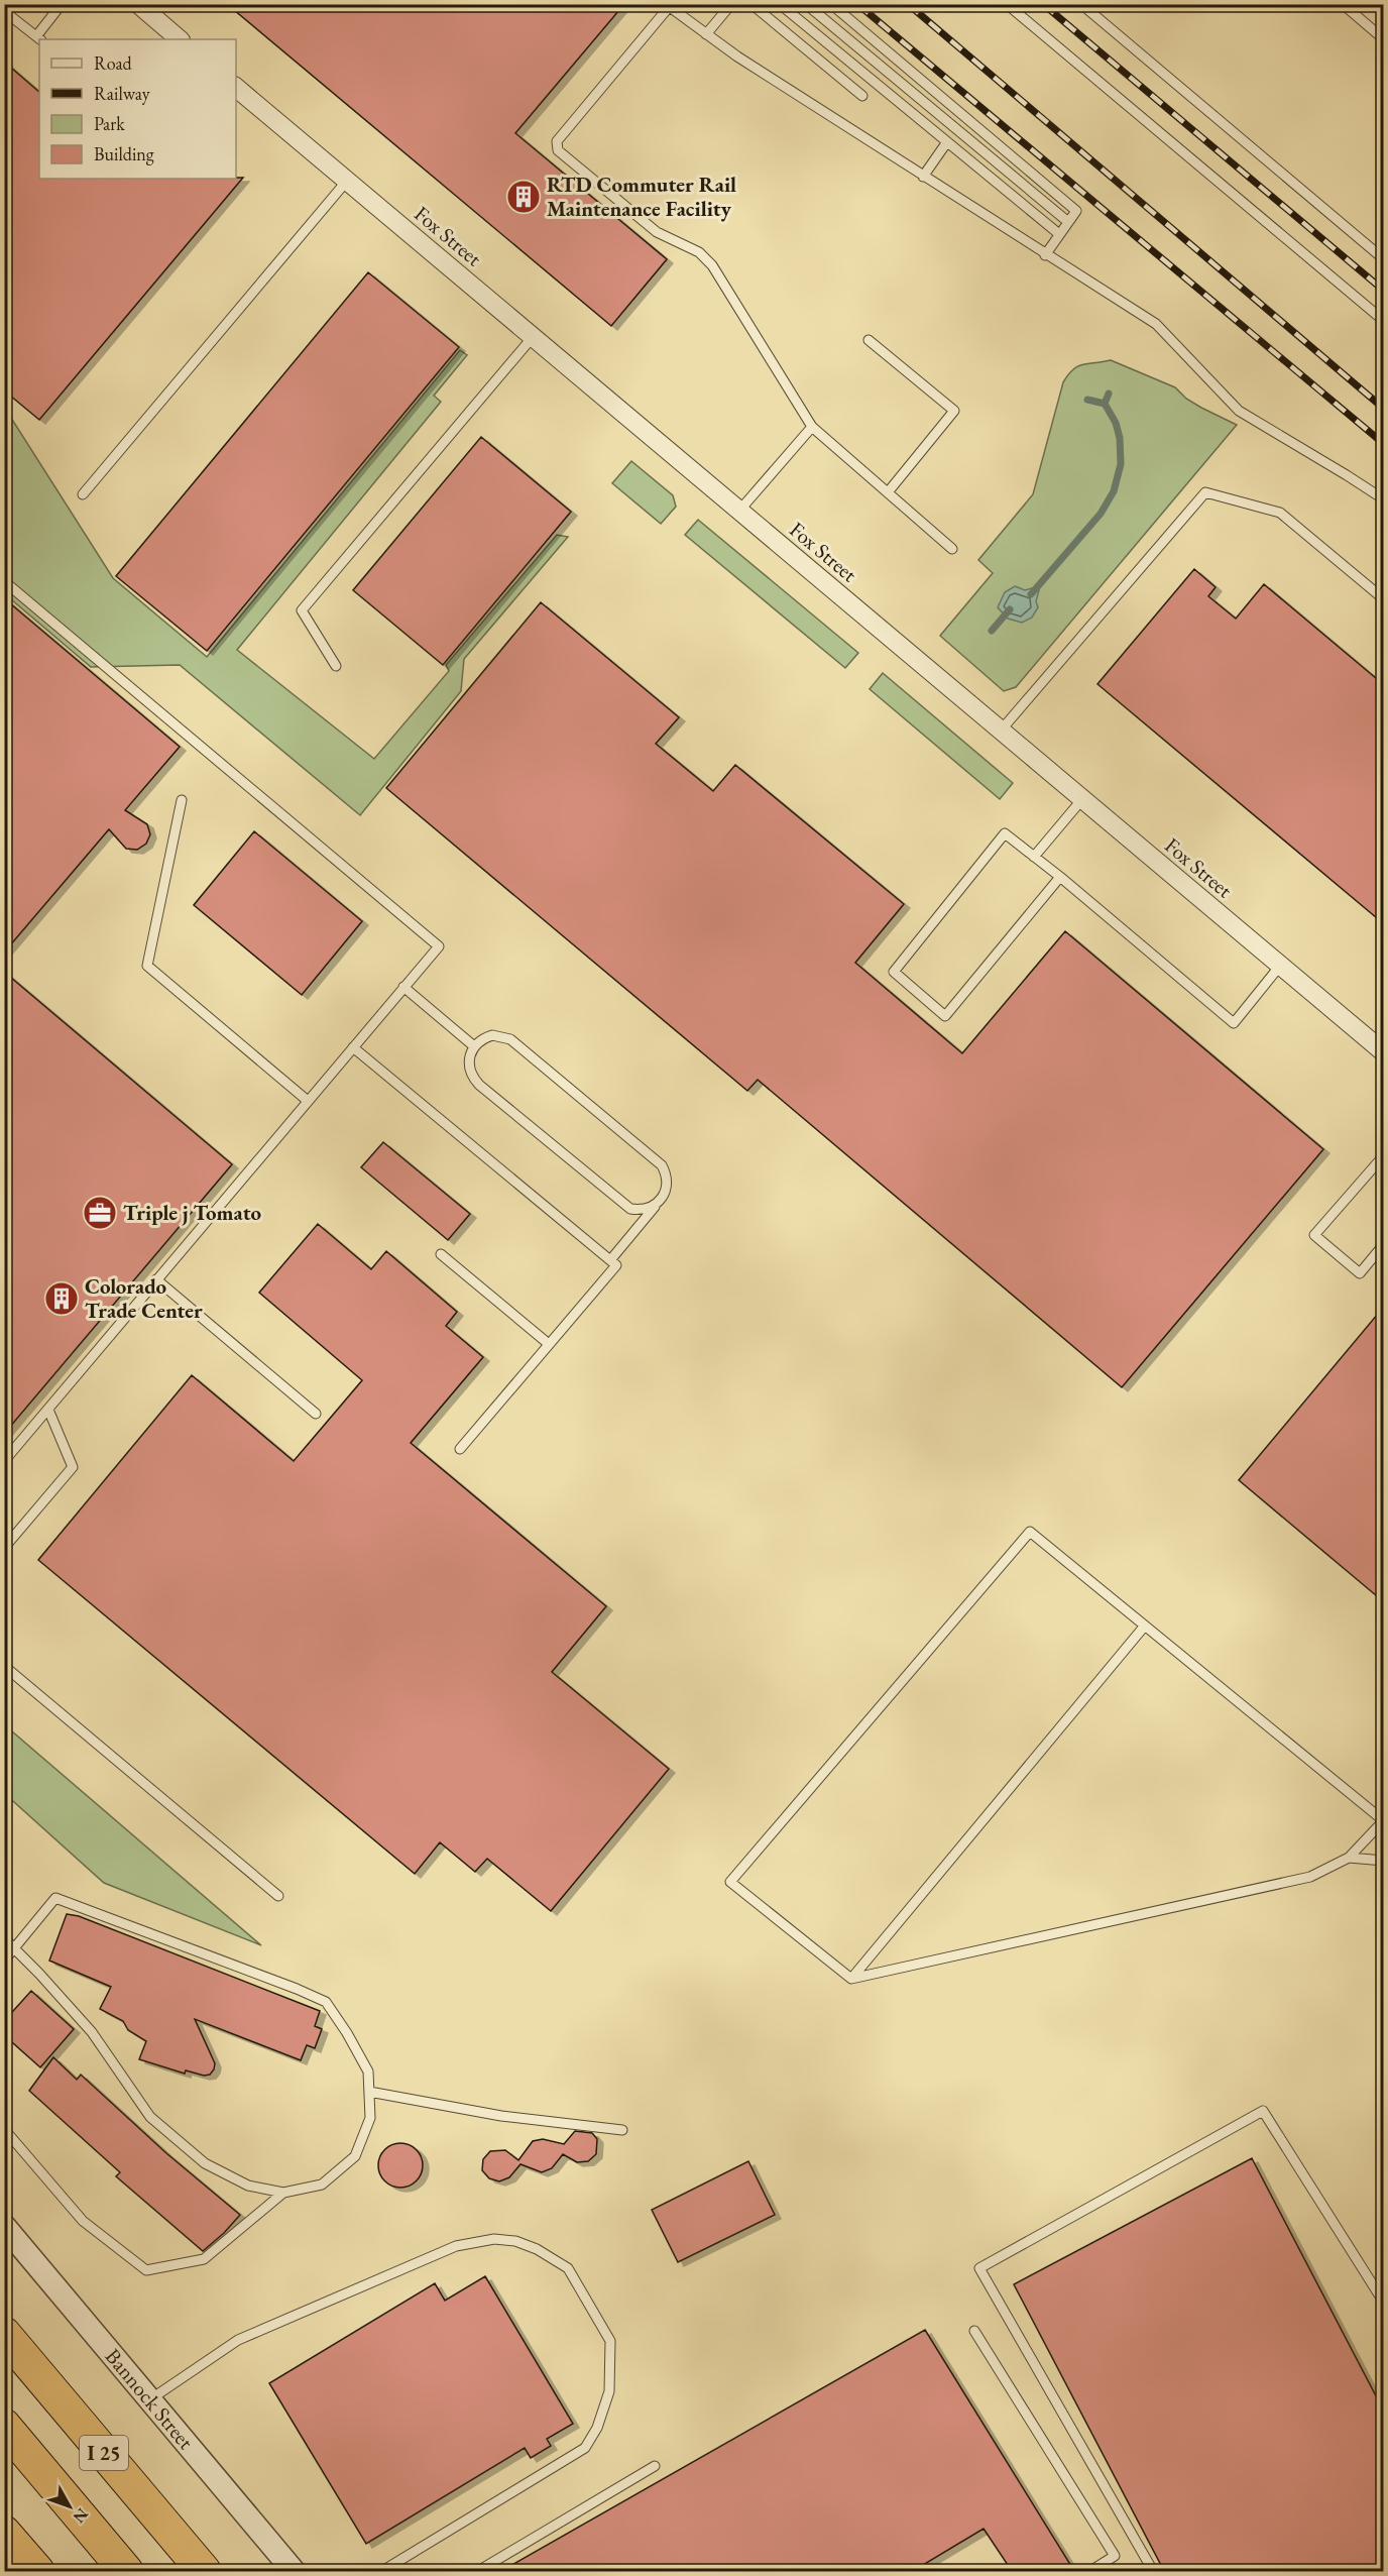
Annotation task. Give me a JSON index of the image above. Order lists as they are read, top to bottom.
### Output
{
  "streets": {
    "highway": ["I 25"],
    "street": ["Fox Street", "Bannock Street"]
  },
  "places": {
    "building": ["RTD Commuter Rail Maintenance Facility", "Colorado Trade Center"],
    "office": ["Triple j Tomato"]
  },
  "legend": [
    "Road",
    "Railway",
    "Park",
    "Building"
  ],
  "north": "bottom right"
}
